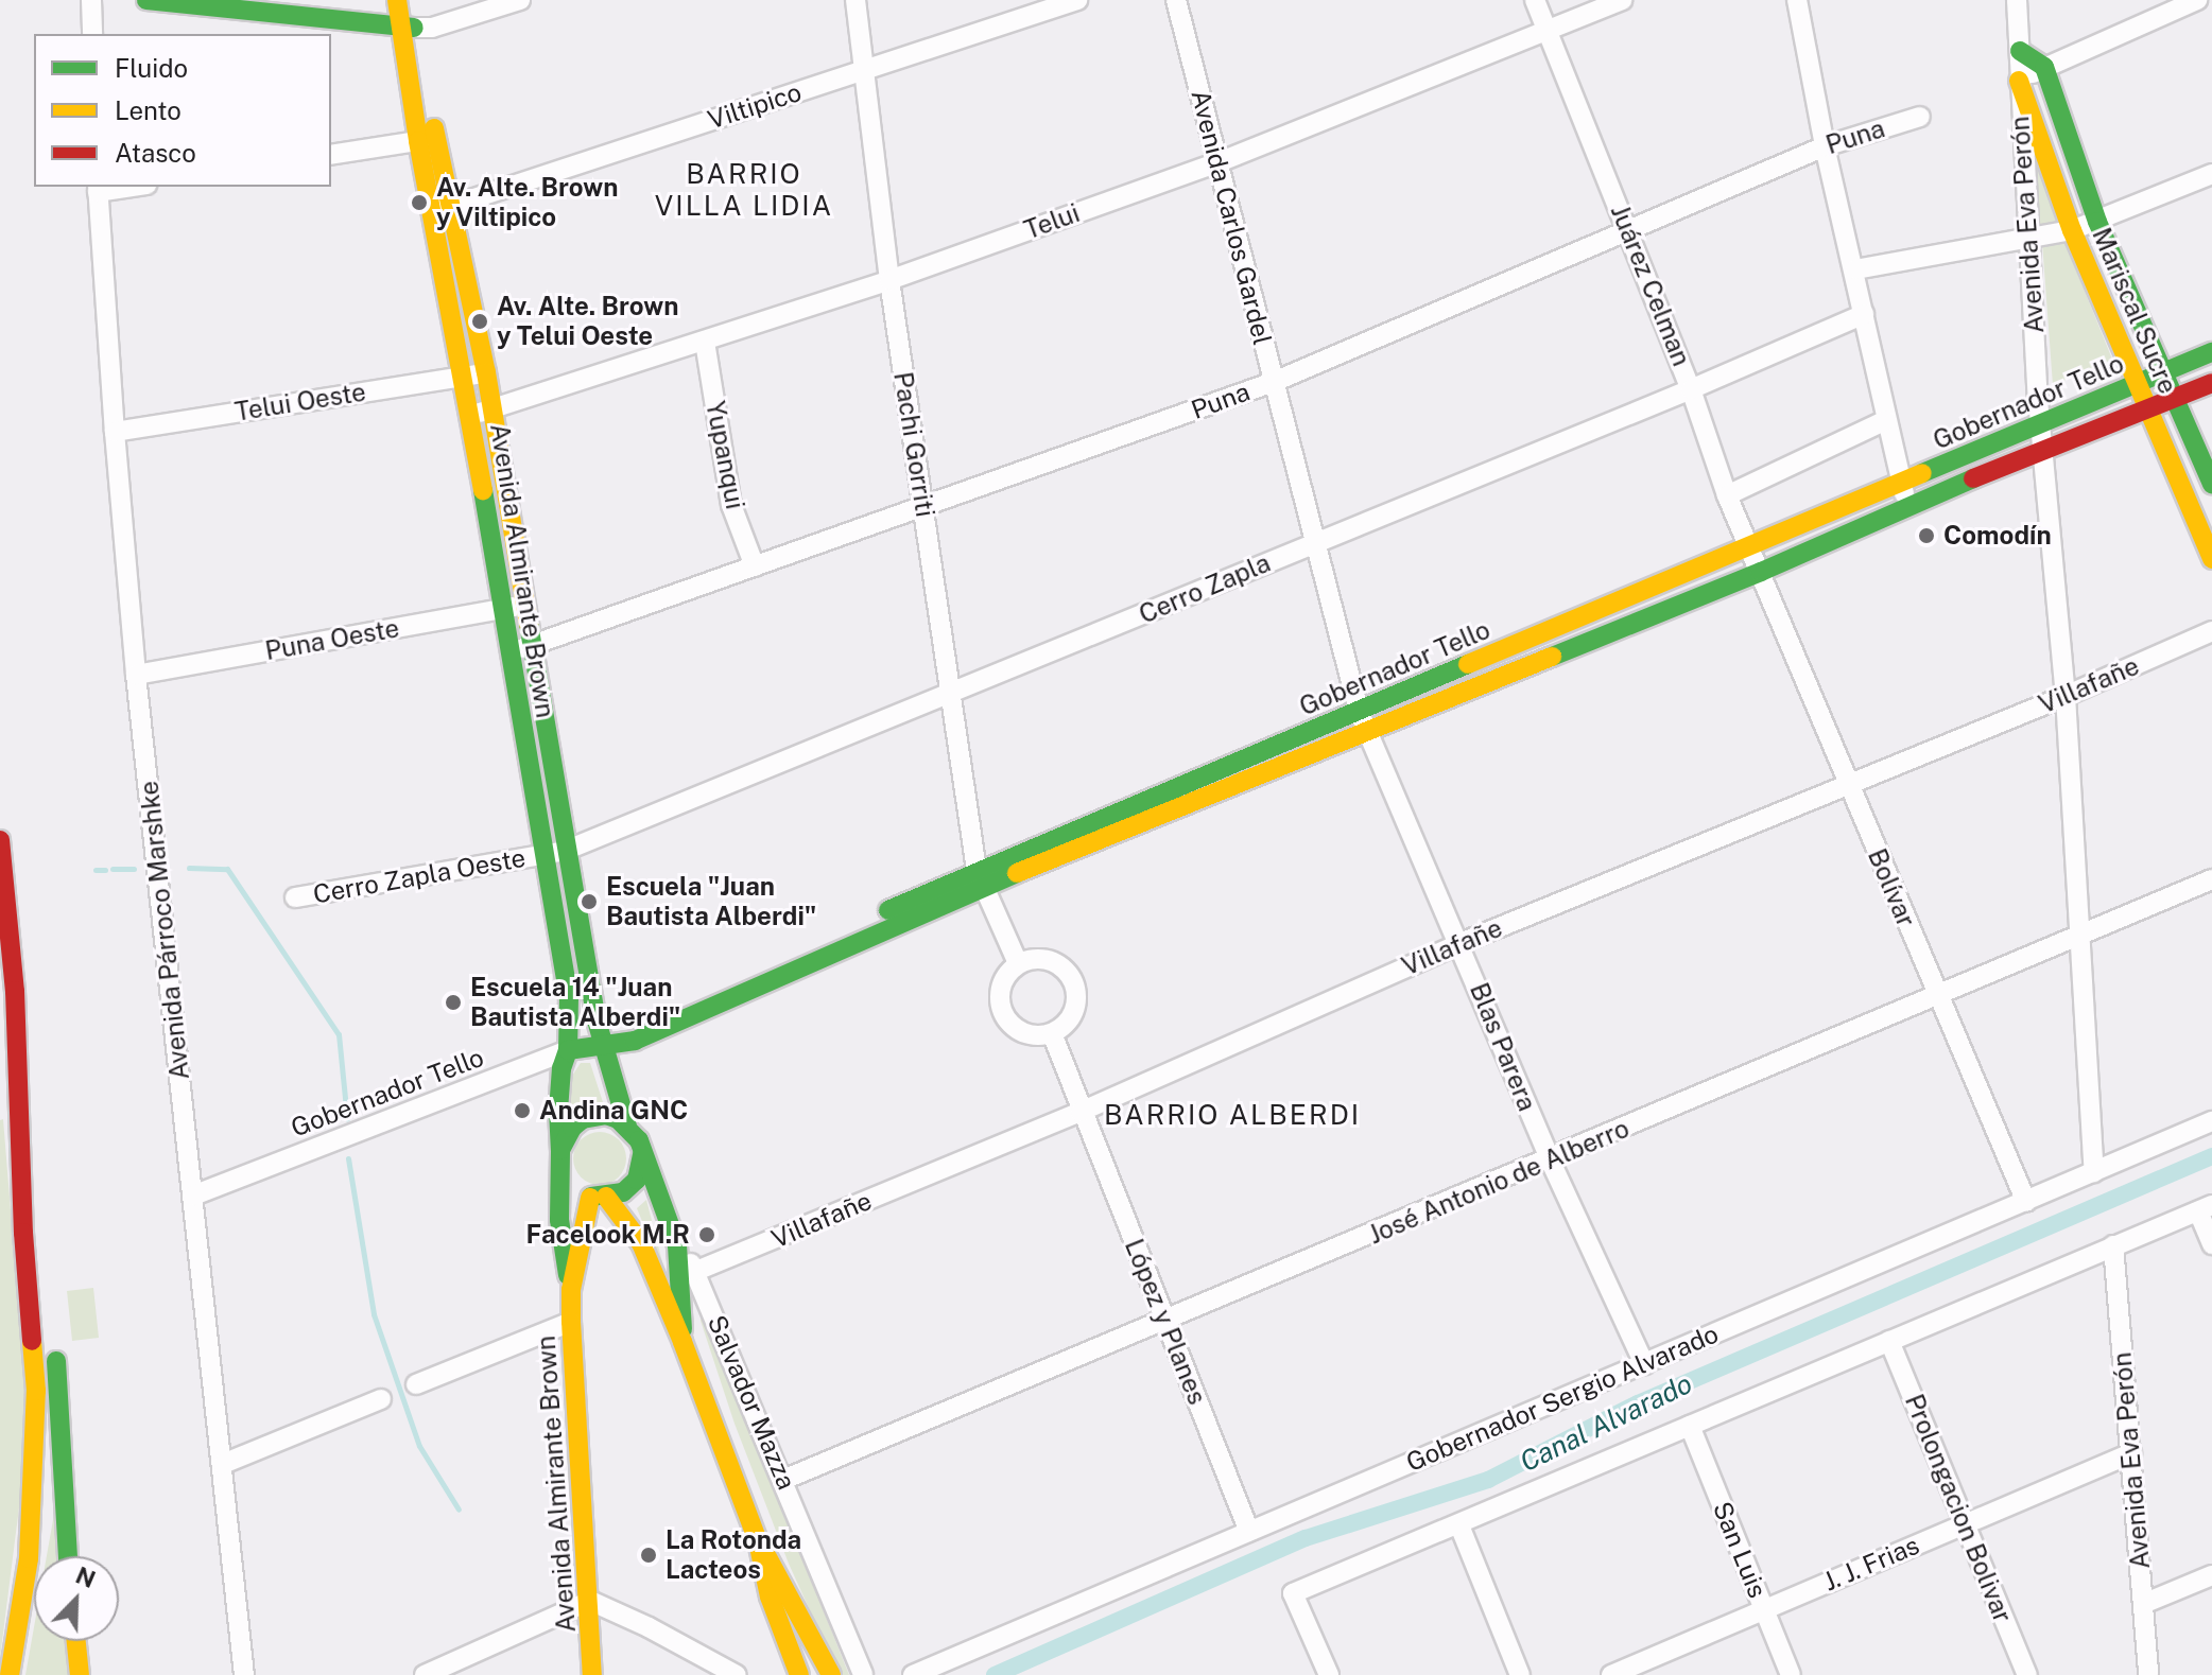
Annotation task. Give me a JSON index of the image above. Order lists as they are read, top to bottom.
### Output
{
  "streets": {
    "main road": ["Mariscal Sucre", "Gobernador Tello", "Avenida Almirante Brown"],
    "street": [
      "Viltipico",
      "Puna",
      "Avenida Carlos Gardel",
      "Telui",
      "Avenida Eva Perón",
      "Juárez Celman",
      "Telui Oeste",
      "Pachi Gorriti",
      "Yupanqui",
      "Cerro Zapla",
      "Puna Oeste",
      "Villafañe",
      "Cerro Zapla Oeste",
      "Bolívar",
      "Avenida Párroco Marshke",
      "Blas Parera",
      "José Antonio de Alberro",
      "López y Planes",
      "Gobernador Sergio Alvarado",
      "Salvador Mazza",
      "Prolongacion Bolivar",
      "San Luis",
      "J. J. Frias"
    ]
  },
  "crossings": [
    ["Viltipico", "Pachi Gorriti"],
    ["Viltipico", "Avenida Almirante Brown"],
    ["Puna", "Avenida Carlos Gardel"],
    ["Puna", "Juárez Celman"],
    ["Puna", "Pachi Gorriti"],
    ["Puna", "Yupanqui"],
    ["Puna", "Avenida Almirante Brown"],
    ["Avenida Carlos Gardel", "Telui"],
    ["Avenida Carlos Gardel", "Gobernador Tello"],
    ["Avenida Carlos Gardel", "Cerro Zapla"],
    ["Avenida Carlos Gardel", "Blas Parera"],
    ["Telui", "Juárez Celman"],
    ["Telui", "Pachi Gorriti"],
    ["Telui", "Yupanqui"],
    ["Telui", "Avenida Almirante Brown"],
    ["Avenida Eva Perón", "Mariscal Sucre"],
    ["Avenida Eva Perón", "Gobernador Tello"],
    ["Avenida Eva Perón", "Villafañe"],
    ["Avenida Eva Perón", "José Antonio de Alberro"],
    ["Avenida Eva Perón", "Gobernador Sergio Alvarado"],
    ["Avenida Eva Perón", "J. J. Frias"],
    ["Juárez Celman", "Gobernador Tello"],
    ["Juárez Celman", "Cerro Zapla"],
    ["Juárez Celman", "Bolívar"],
    ["Mariscal Sucre", "Gobernador Tello"],
    ["Telui Oeste", "Avenida Almirante Brown"],
    ["Telui Oeste", "Avenida Párroco Marshke"],
    ["Gobernador Tello", "Pachi Gorriti"],
    ["Gobernador Tello", "Avenida Almirante Brown"],
    ["Gobernador Tello", "Bolívar"],
    ["Gobernador Tello", "Avenida Párroco Marshke"],
    ["Gobernador Tello", "Blas Parera"],
    ["Pachi Gorriti", "Cerro Zapla"],
    ["Pachi Gorriti", "López y Planes"],
    ["Avenida Almirante Brown", "Cerro Zapla"],
    ["Avenida Almirante Brown", "Puna Oeste"],
    ["Avenida Almirante Brown", "Cerro Zapla Oeste"],
    ["Cerro Zapla", "Cerro Zapla Oeste"],
    ["Puna Oeste", "Avenida Párroco Marshke"],
    ["Villafañe", "Bolívar"],
    ["Villafañe", "Blas Parera"],
    ["Villafañe", "López y Planes"],
    ["Villafañe", "Salvador Mazza"],
    ["Bolívar", "José Antonio de Alberro"],
    ["Bolívar", "Gobernador Sergio Alvarado"],
    ["Blas Parera", "José Antonio de Alberro"],
    ["Blas Parera", "Gobernador Sergio Alvarado"],
    ["José Antonio de Alberro", "López y Planes"],
    ["José Antonio de Alberro", "Salvador Mazza"],
    ["López y Planes", "Gobernador Sergio Alvarado"],
    ["Prolongacion Bolivar", "J. J. Frias"],
    ["San Luis", "J. J. Frias"]
  ],
  "districts": ["BARRIO VILLA LIDIA", "BARRIO ALBERDI"],
  "water": ["Canal Alvarado"],
  "places": [
    "Av. Alte. Brown y Viltipico",
    "Av. Alte. Brown y Telui Oeste",
    "Comodín",
    "Escuela \"Juan Bautista Alberdi\"",
    "Escuela 14 \"Juan Bautista Alberdi\"",
    "Andina GNC",
    "Facelook M.R",
    "La Rotonda Lacteos"
  ],
  "legend": ["Fluido", "Lento", "Atasco"],
  "north": "top right"
}
